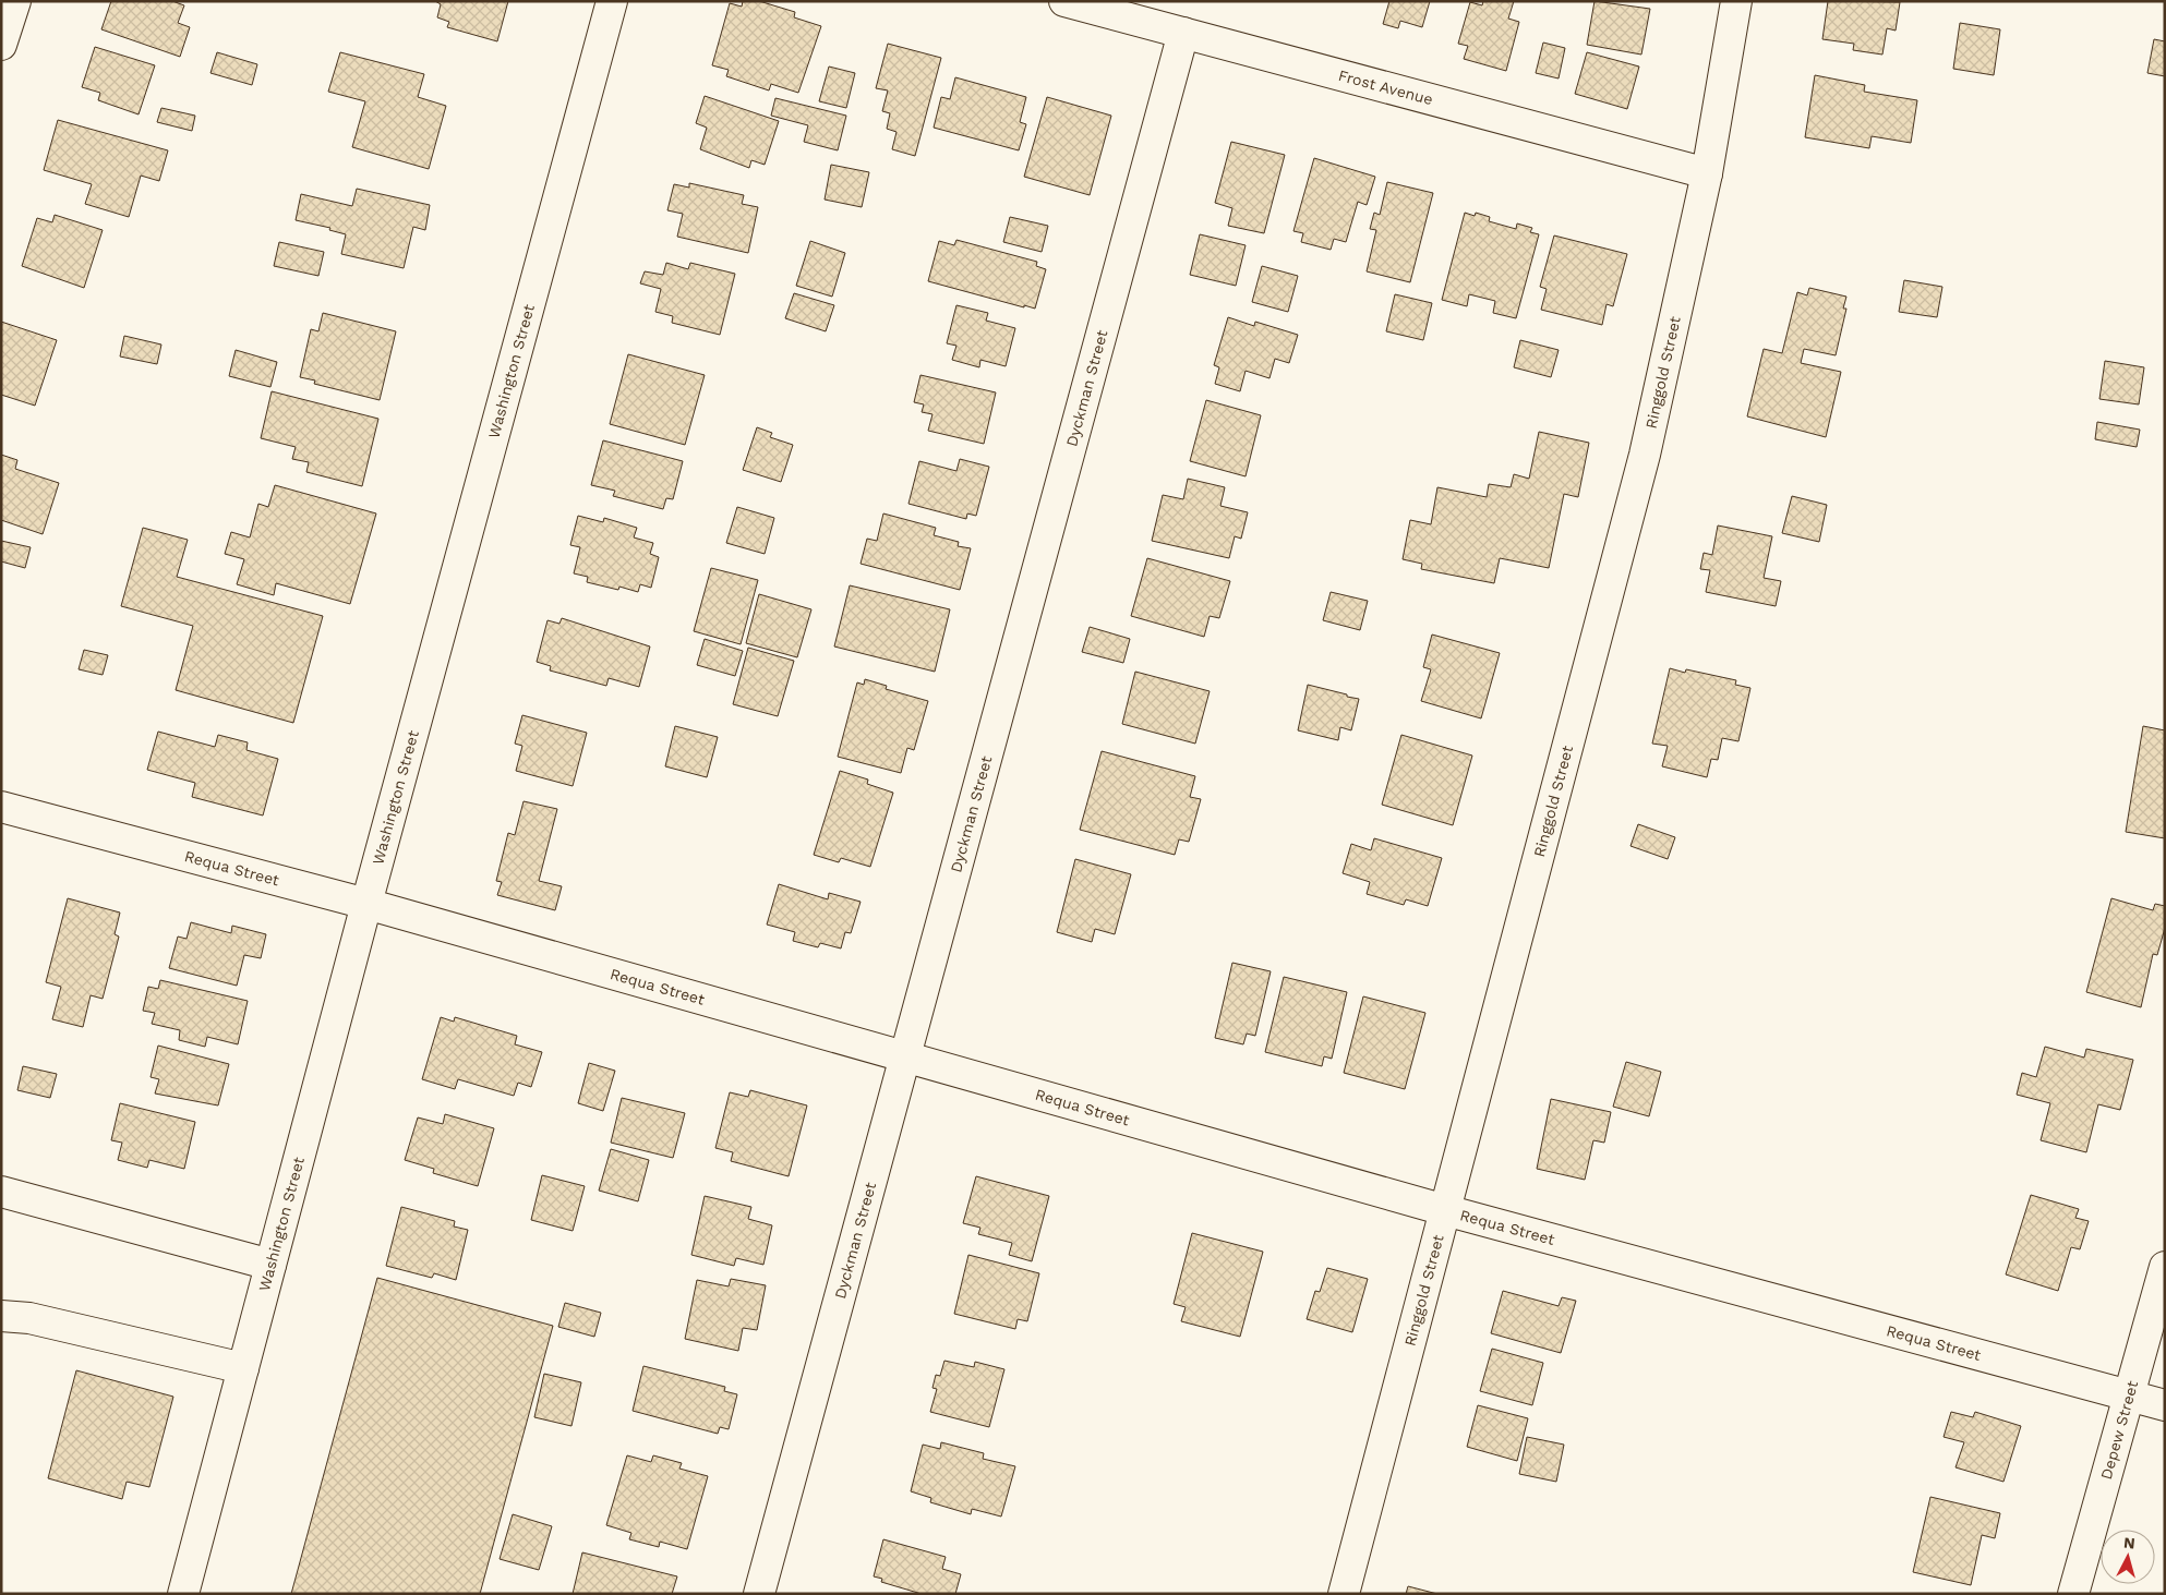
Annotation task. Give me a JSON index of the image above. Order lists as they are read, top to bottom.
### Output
{
  "streets": {
    "street": [
      "Frost Avenue",
      "Washington Street",
      "Ringgold Street",
      "Dyckman Street",
      "Requa Street",
      "Depew Street"
    ]
  },
  "crossings": [
    ["Frost Avenue", "Ringgold Street"],
    ["Frost Avenue", "Dyckman Street"],
    ["Washington Street", "Requa Street"],
    ["Ringgold Street", "Requa Street"],
    ["Dyckman Street", "Requa Street"],
    ["Requa Street", "Depew Street"]
  ],
  "north": "top"
}
